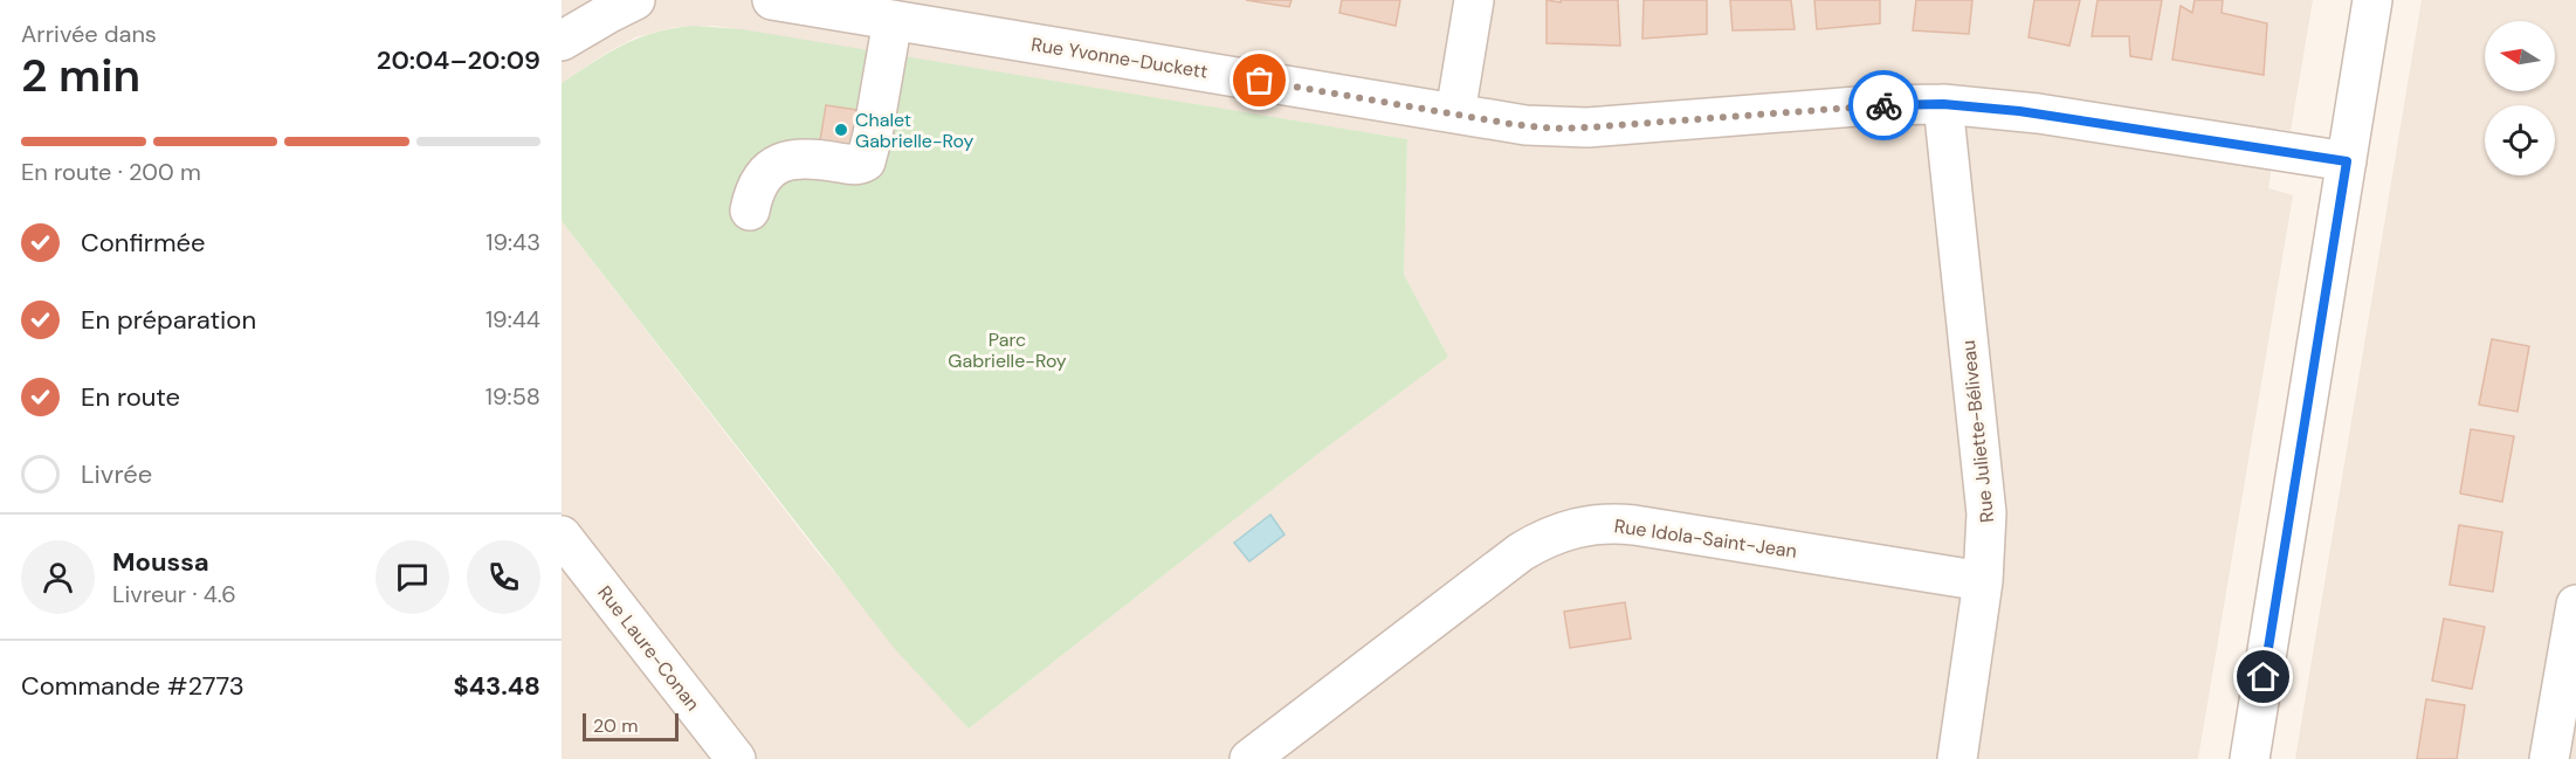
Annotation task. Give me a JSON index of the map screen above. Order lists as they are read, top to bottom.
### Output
{
  "streets": {
    "street": [
      "Rue Yvonne-Duckett",
      "Rue Juliette-Béliveau",
      "Rue Idola-Saint-Jean",
      "Rue Laure-Conan"
    ]
  },
  "crossings": [
    ["Rue Yvonne-Duckett", "Rue Juliette-Béliveau"],
    ["Rue Juliette-Béliveau", "Rue Idola-Saint-Jean"]
  ],
  "parks": ["Parc Gabrielle-Roy"],
  "places": ["Chalet Gabrielle-Roy"],
  "scale_bar": "20 m",
  "north": "left",
  "page": {
    "heading": ["2 min", "Arrivée dans", "20:04–20:09"],
    "panel": [
      "Moussa",
      "Livreur · 4.6",
      "Commande #2773",
      "$43.48"
    ],
    "bar": "En route · 200 m",
    "list": [
      ["Confirmée", "19:43"],
      ["En préparation", "19:44"],
      ["En route", "19:58"],
      "Livrée"
    ],
    "scale": "20 m"
  }
}
